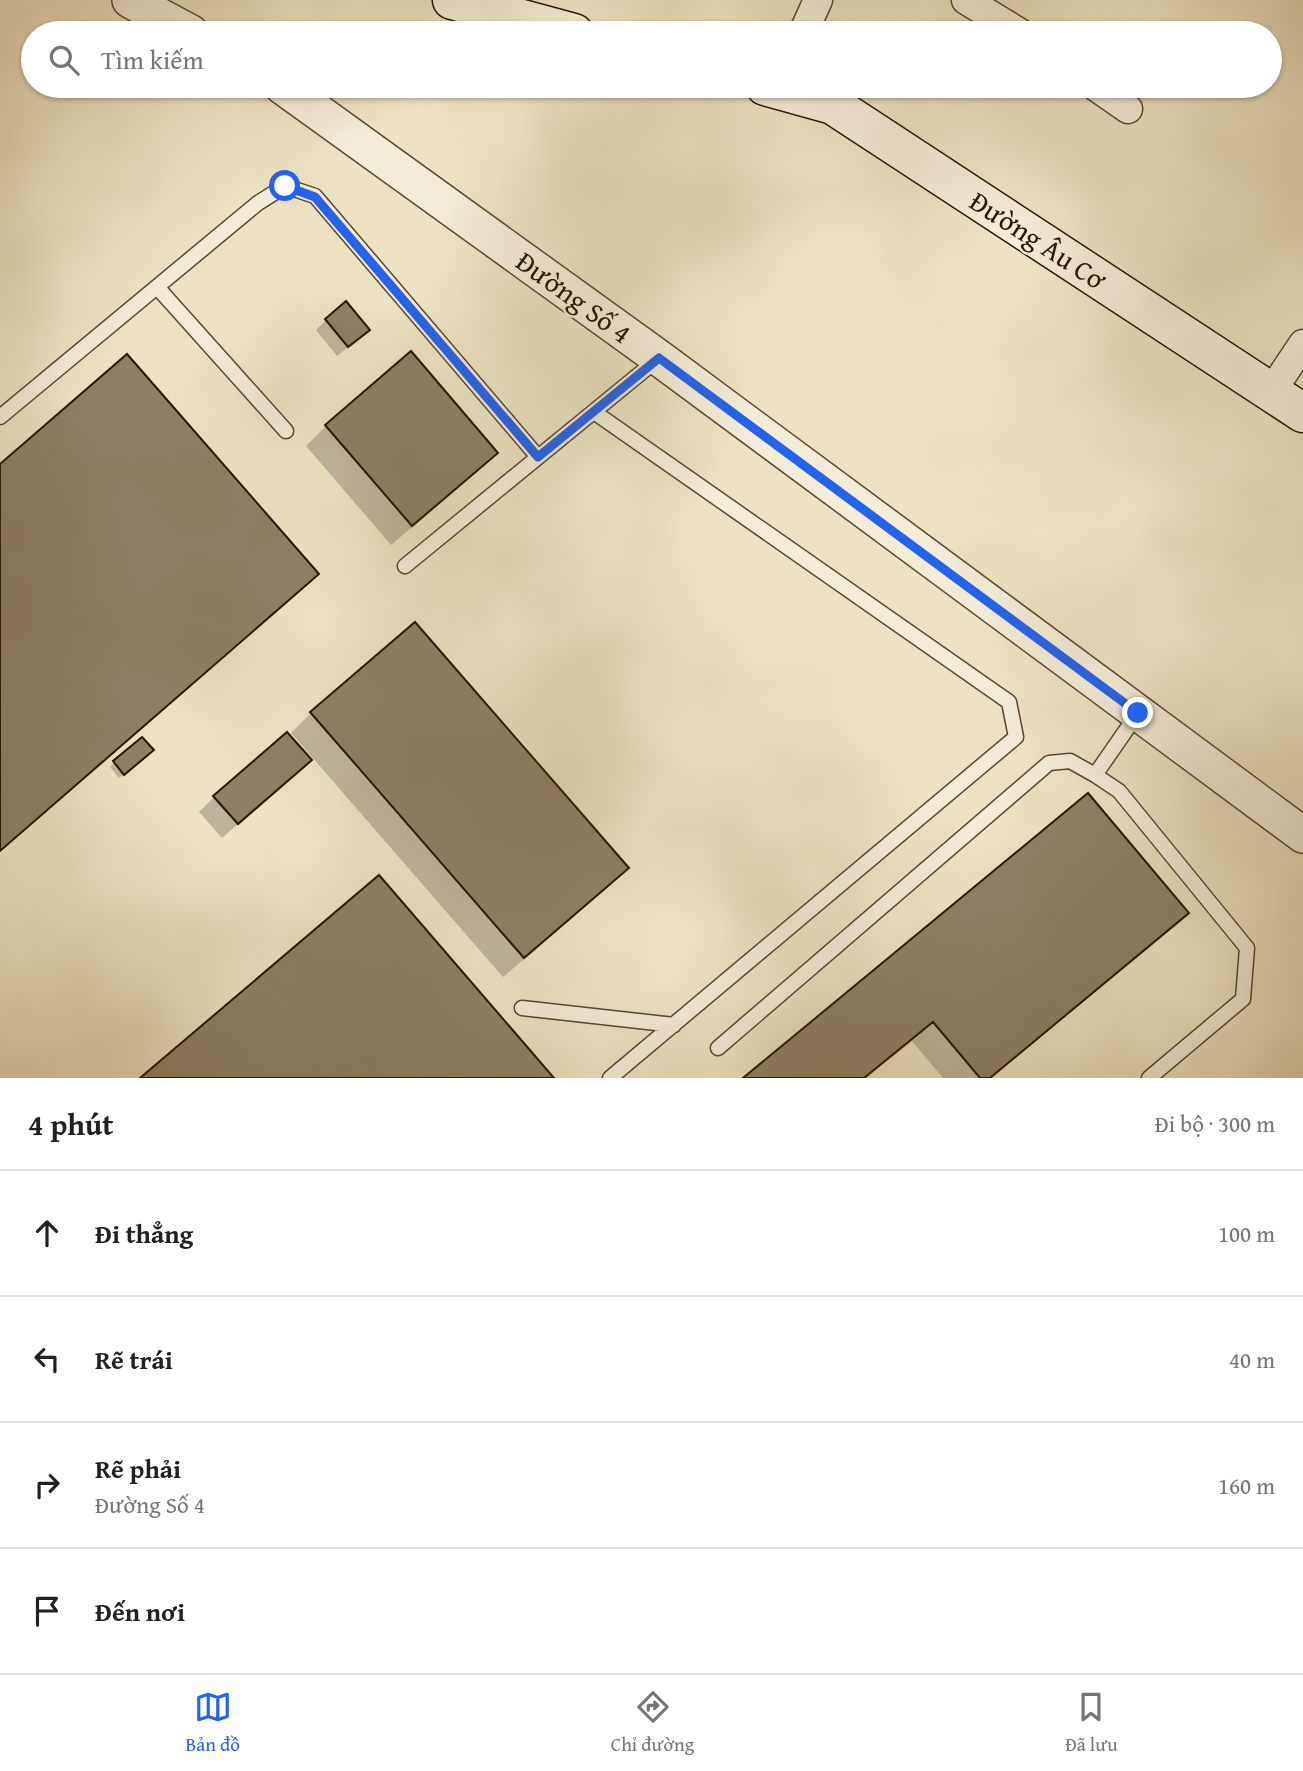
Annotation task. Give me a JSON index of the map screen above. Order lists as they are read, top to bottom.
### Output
{
  "streets": {
    "main road": ["Đường Âu Cơ"],
    "street": ["Đường Số 4"]
  },
  "page": {
    "search": "Tìm kiếm",
    "heading": ["4 phút", "Đi bộ · 300 m"],
    "list": [
      ["Đi thẳng", "100 m"],
      ["Rẽ trái", "40 m"],
      ["Rẽ phải", "Đường Số 4", "160 m"],
      "Đến nơi"
    ],
    "nav": ["Bản đồ", "Chỉ đường", "Đã lưu"]
  }
}
